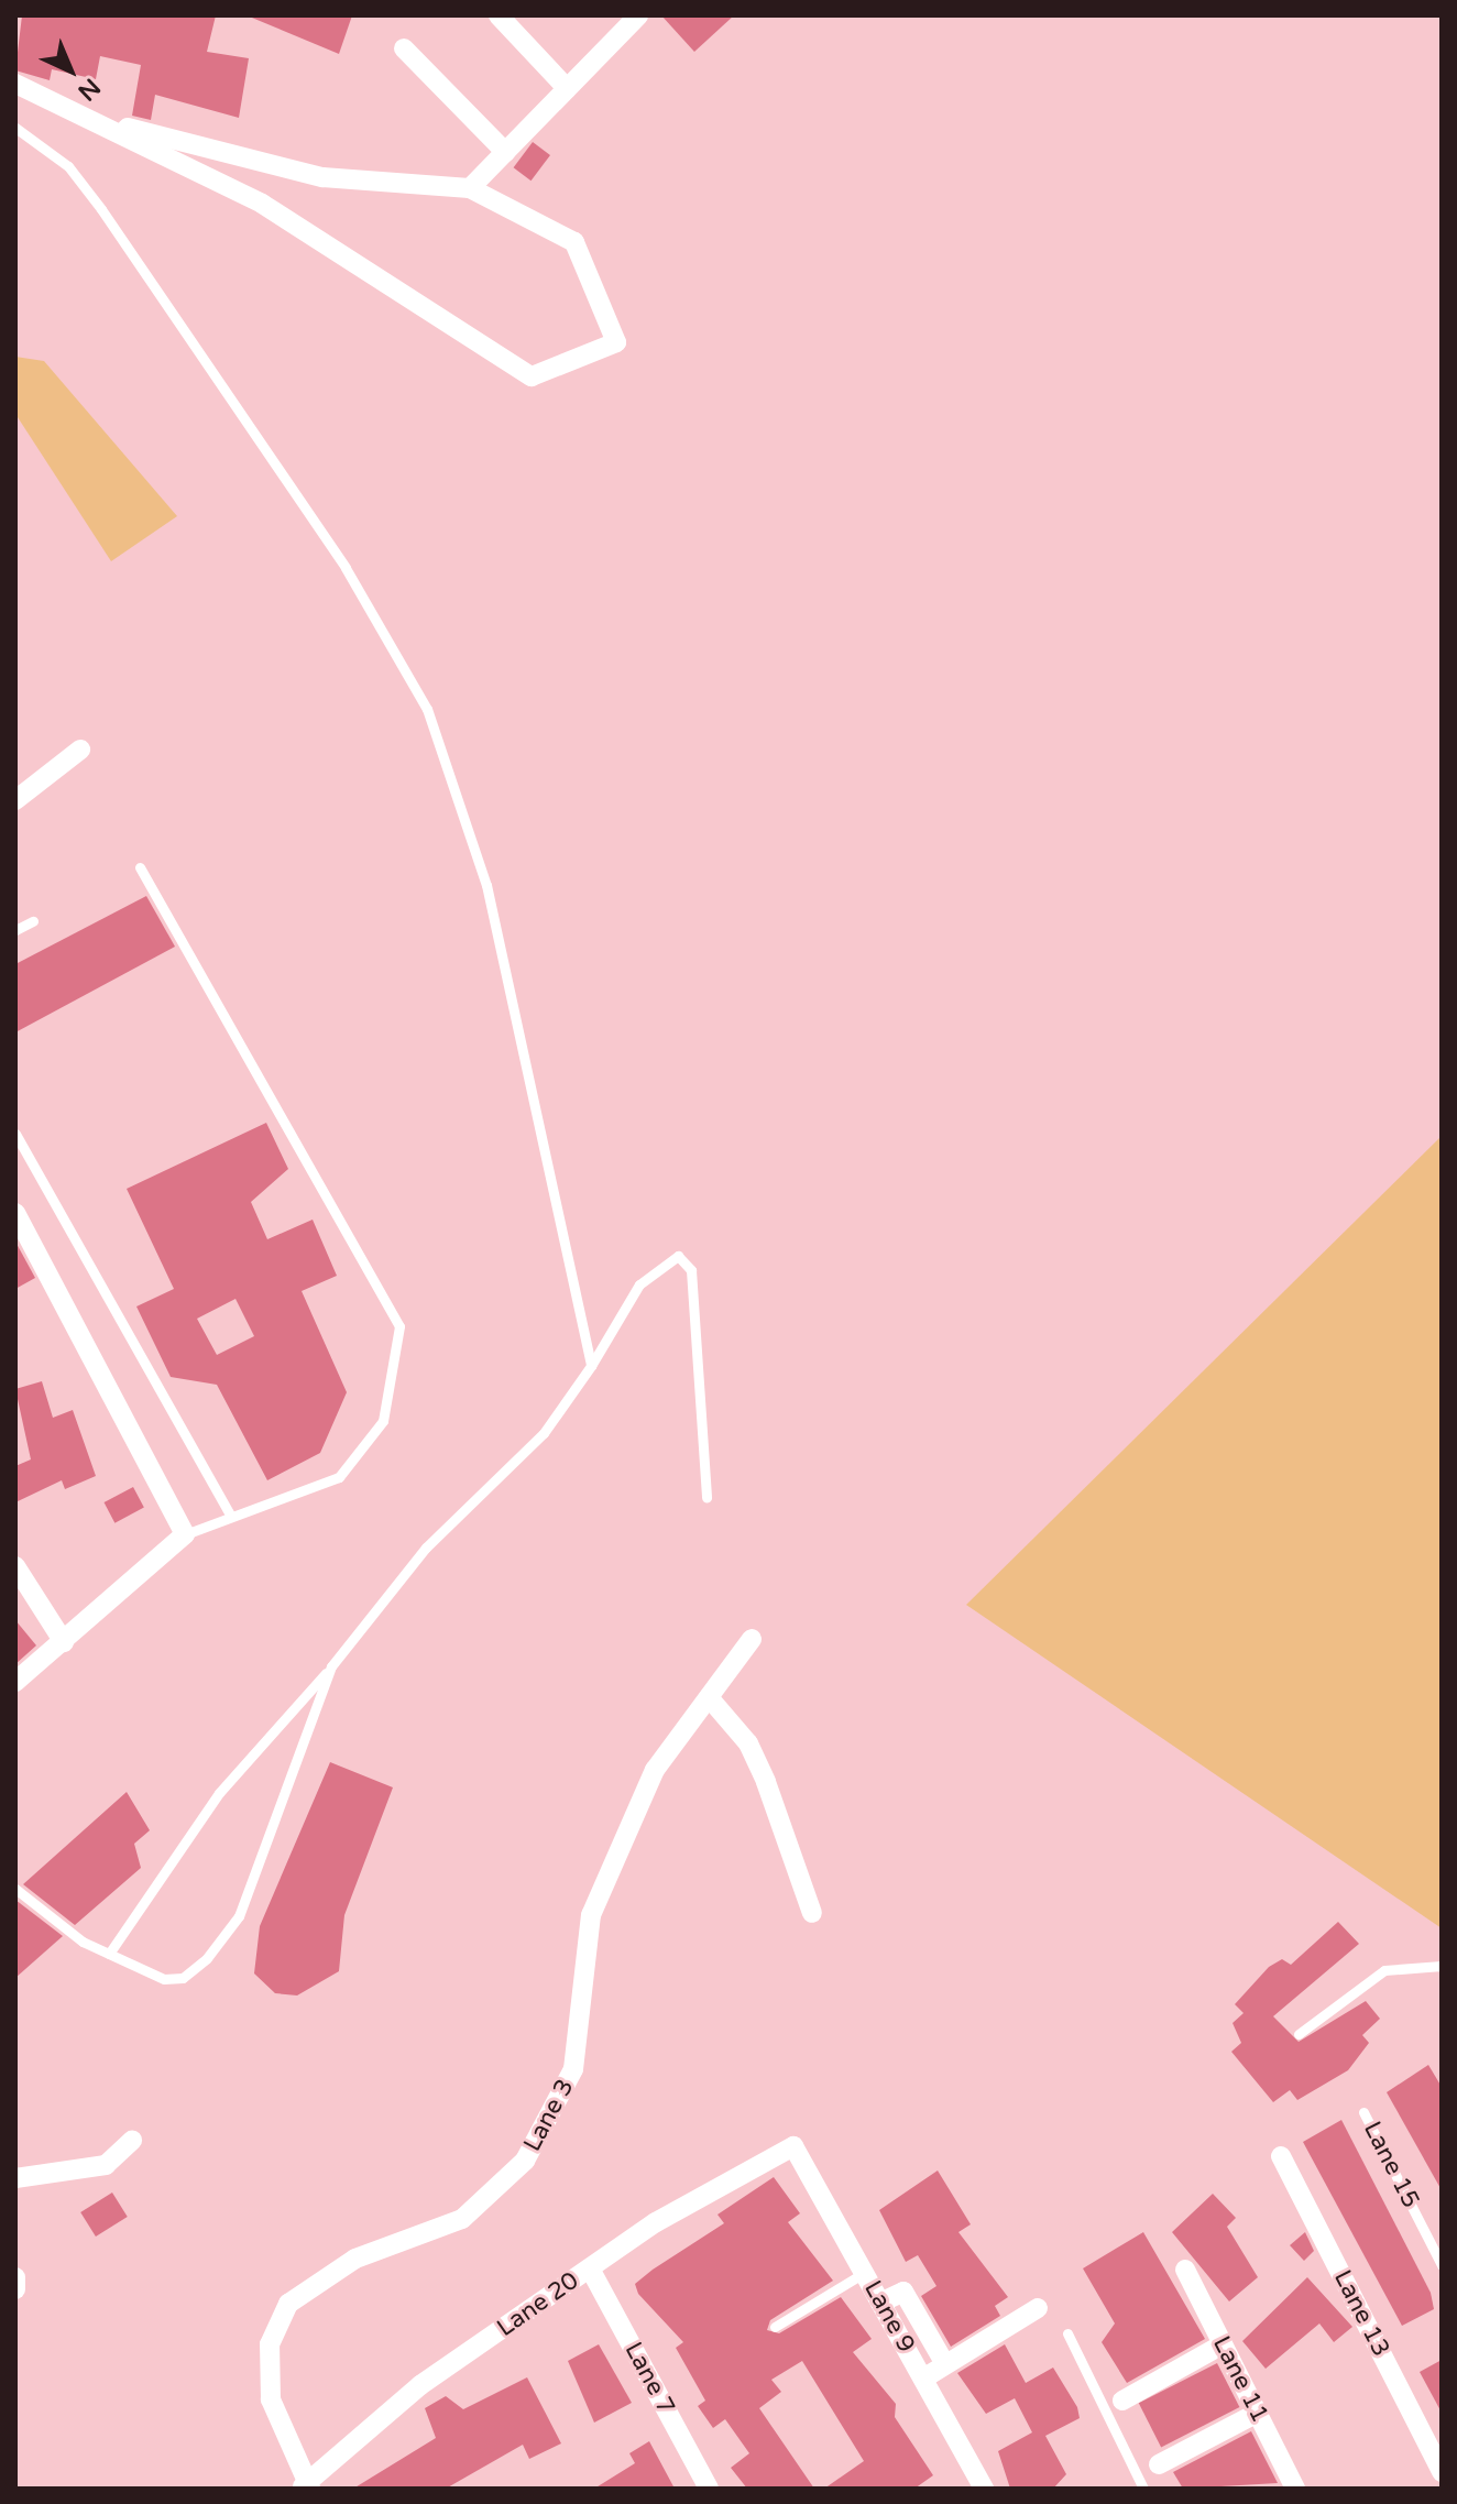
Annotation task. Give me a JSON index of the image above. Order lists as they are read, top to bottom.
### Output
{
  "streets": {
    "street": [
      "Lane 3",
      "Lane 20",
      "Lane 13",
      "Lane 9",
      "Lane 7",
      "Lane 11"
    ],
    "lane": ["Lane 15"]
  },
  "crossings": [
    ["Lane 3", "Lane 20"],
    ["Lane 20", "Lane 9"],
    ["Lane 20", "Lane 7"]
  ],
  "north": "bottom right"
}
